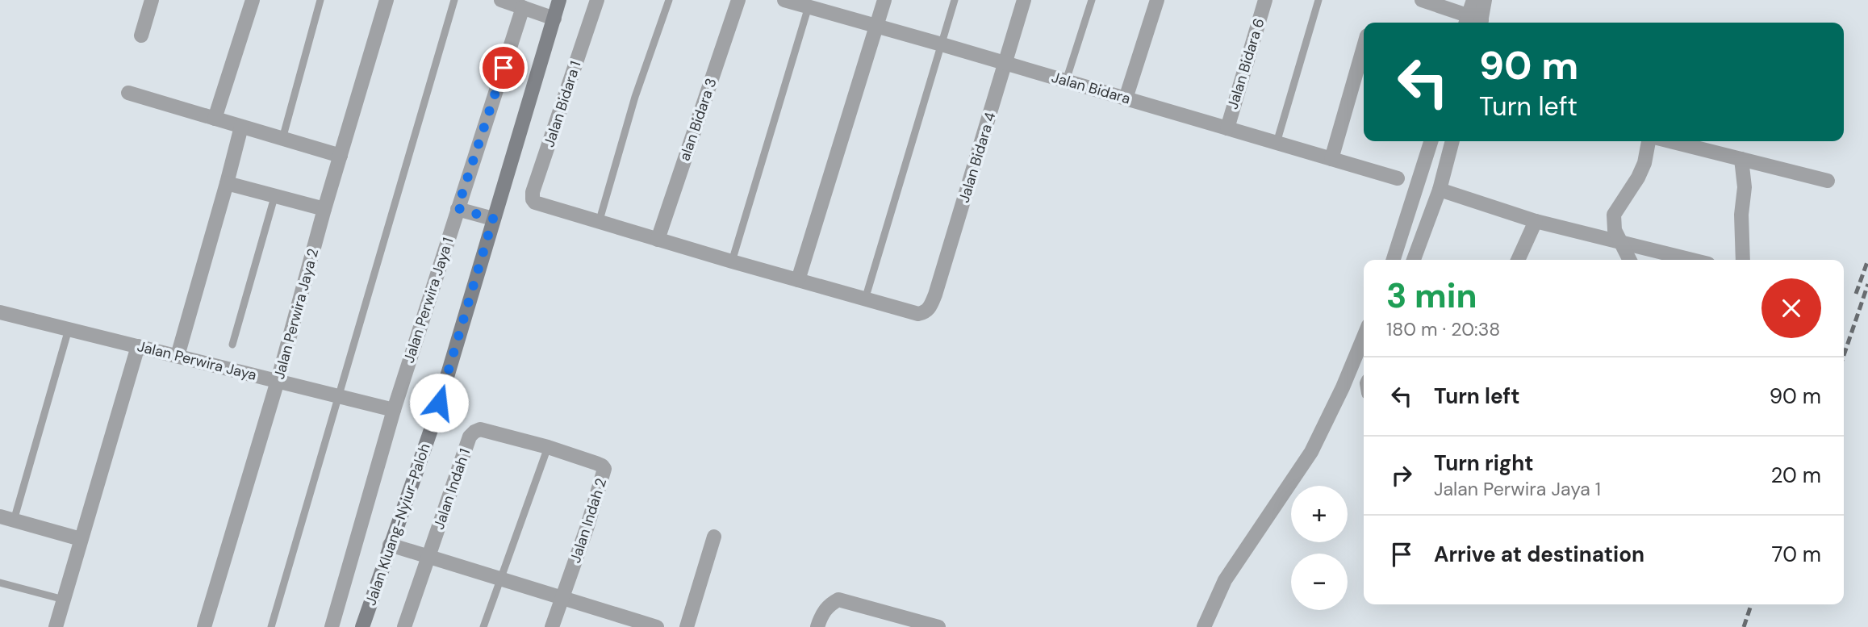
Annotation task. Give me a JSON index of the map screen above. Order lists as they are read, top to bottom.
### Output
{
  "streets": {
    "street": [
      "Jalan Bidara 6",
      "Jalan Bidara",
      "Jalan Bidara 1",
      "alan Bidara 3",
      "Jalan Bidara 4",
      "Jalan Perwira Jaya 1",
      "Jalan Perwira Jaya 2",
      "Jalan Perwira Jaya",
      "Jalan Indah 1",
      "Jalan Indah 2",
      "Jalan Kluang-Nyiur-Paloh"
    ]
  },
  "crossings": [
    ["Jalan Bidara 6", "Jalan Bidara"],
    ["Jalan Bidara", "Jalan Bidara 4"],
    ["Jalan Perwira Jaya 1", "Jalan Perwira Jaya"],
    ["Jalan Perwira Jaya 2", "Jalan Perwira Jaya"],
    ["Jalan Indah 1", "Jalan Indah 2"]
  ],
  "page": {
    "turn": ["90 m", "Turn left"],
    "heading": ["3 min", "180 m · 20:38"],
    "list": [
      {
        "name": "Turn left",
        "value": "90 m"
      },
      {
        "name": "Turn right",
        "note": "Jalan Perwira Jaya 1",
        "value": "20 m"
      },
      {
        "name": "Arrive at destination",
        "value": "70 m"
      }
    ],
    "map_buttons": ["+", "−"]
  }
}
